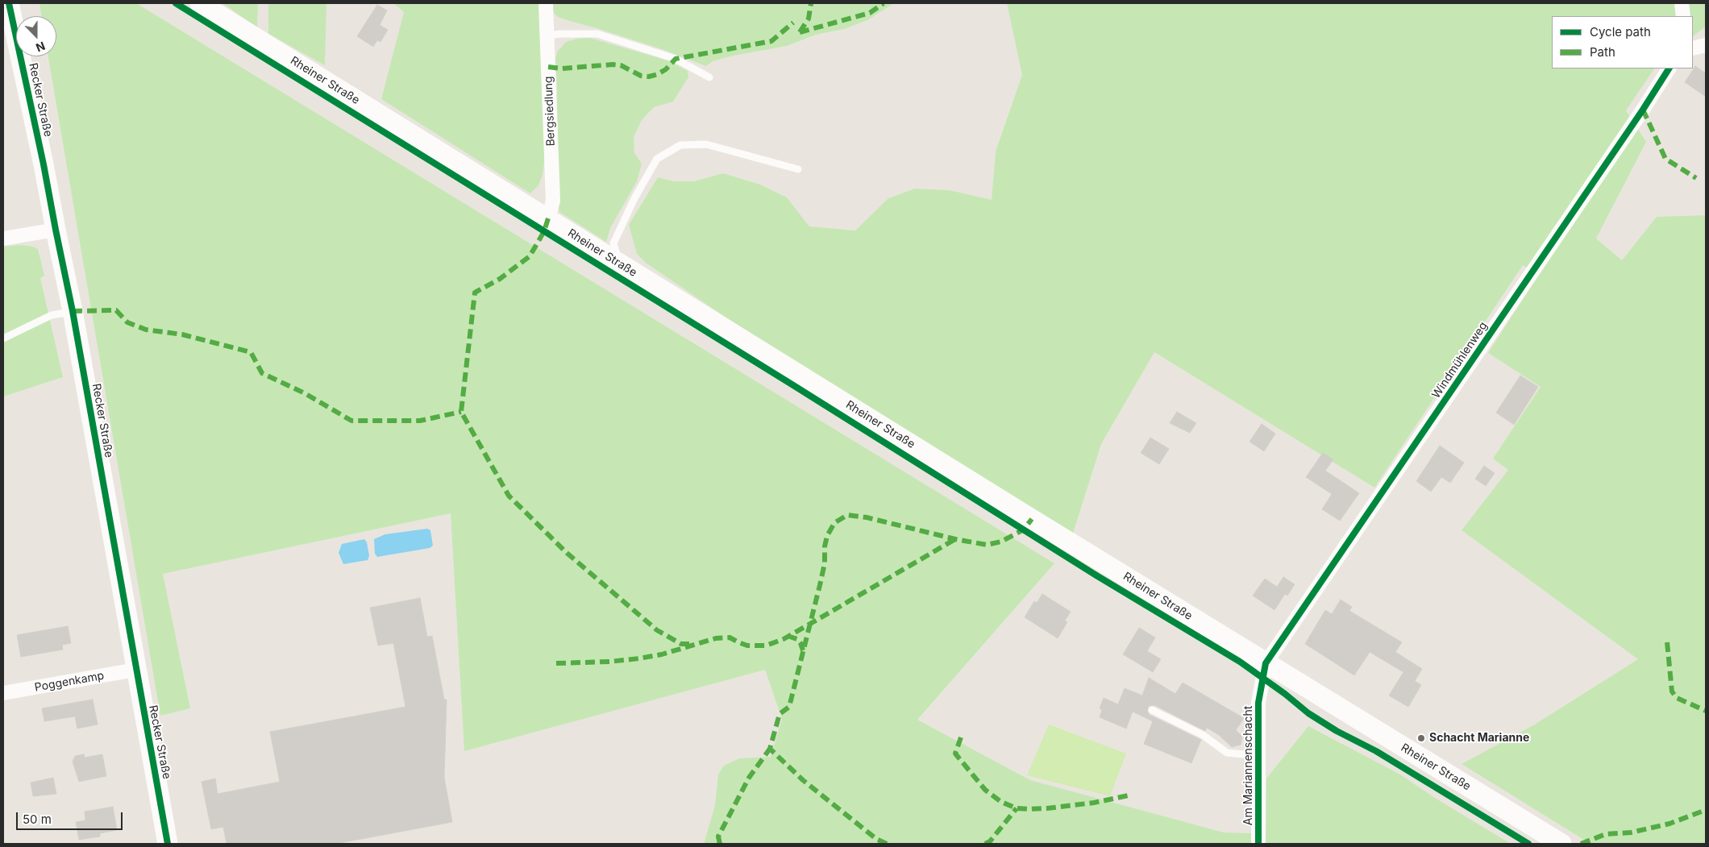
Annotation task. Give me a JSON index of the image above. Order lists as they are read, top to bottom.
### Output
{
  "streets": {
    "main road": ["Rheiner Straße", "Recker Straße"],
    "street": [
      "Bergsiedlung",
      "Windmühlenweg",
      "Poggenkamp",
      "Am Mariannenschacht"
    ]
  },
  "crossings": [
    ["Rheiner Straße", "Bergsiedlung"],
    ["Rheiner Straße", "Windmühlenweg"],
    ["Rheiner Straße", "Am Mariannenschacht"],
    ["Recker Straße", "Poggenkamp"],
    ["Windmühlenweg", "Am Mariannenschacht"]
  ],
  "places": ["Schacht Marianne"],
  "legend": ["Cycle path", "Path"],
  "scale_bar": "50 m",
  "north": "bottom"
}
